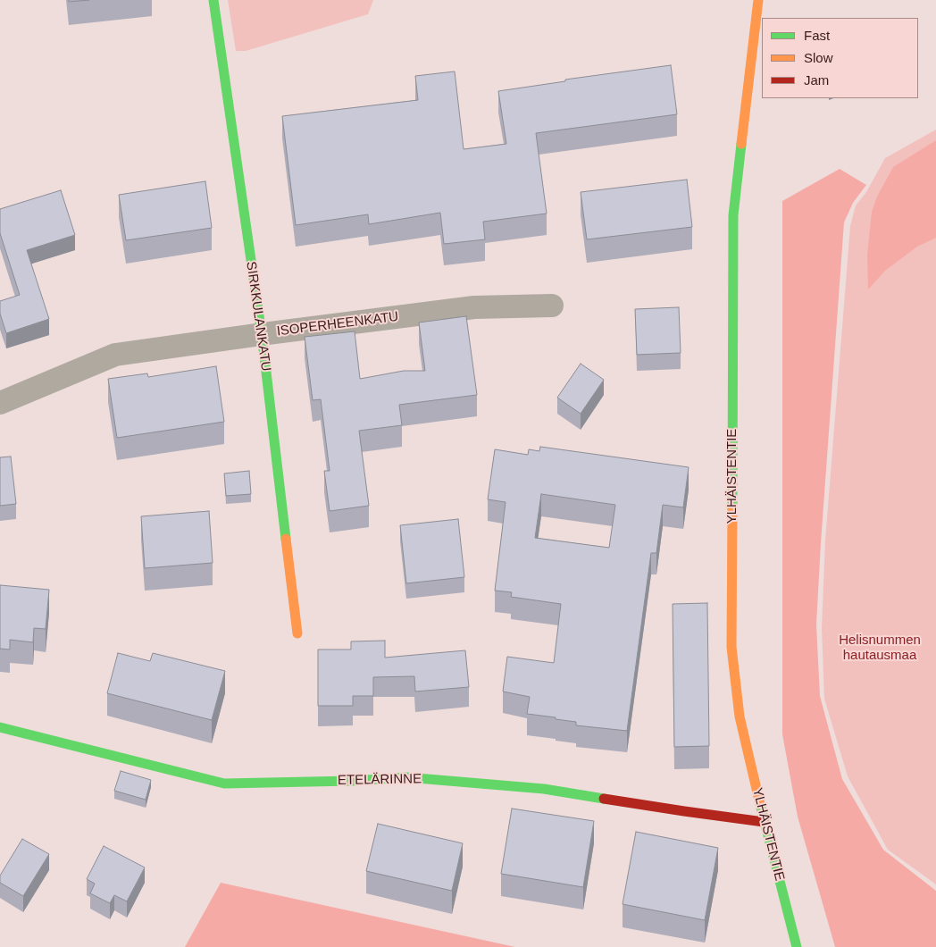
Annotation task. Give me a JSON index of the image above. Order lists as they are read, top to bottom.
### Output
{
  "streets": {
    "street": [
      "SIRKKULANKATU",
      "ISOPERHEENKATU",
      "YLHÄISTENTIE",
      "ETELÄRINNE"
    ]
  },
  "crossings": [
    ["SIRKKULANKATU", "ISOPERHEENKATU"],
    ["YLHÄISTENTIE", "ETELÄRINNE"]
  ],
  "parks": ["Helisnummen hautausmaa"],
  "legend": ["Fast", "Slow", "Jam"]
}
